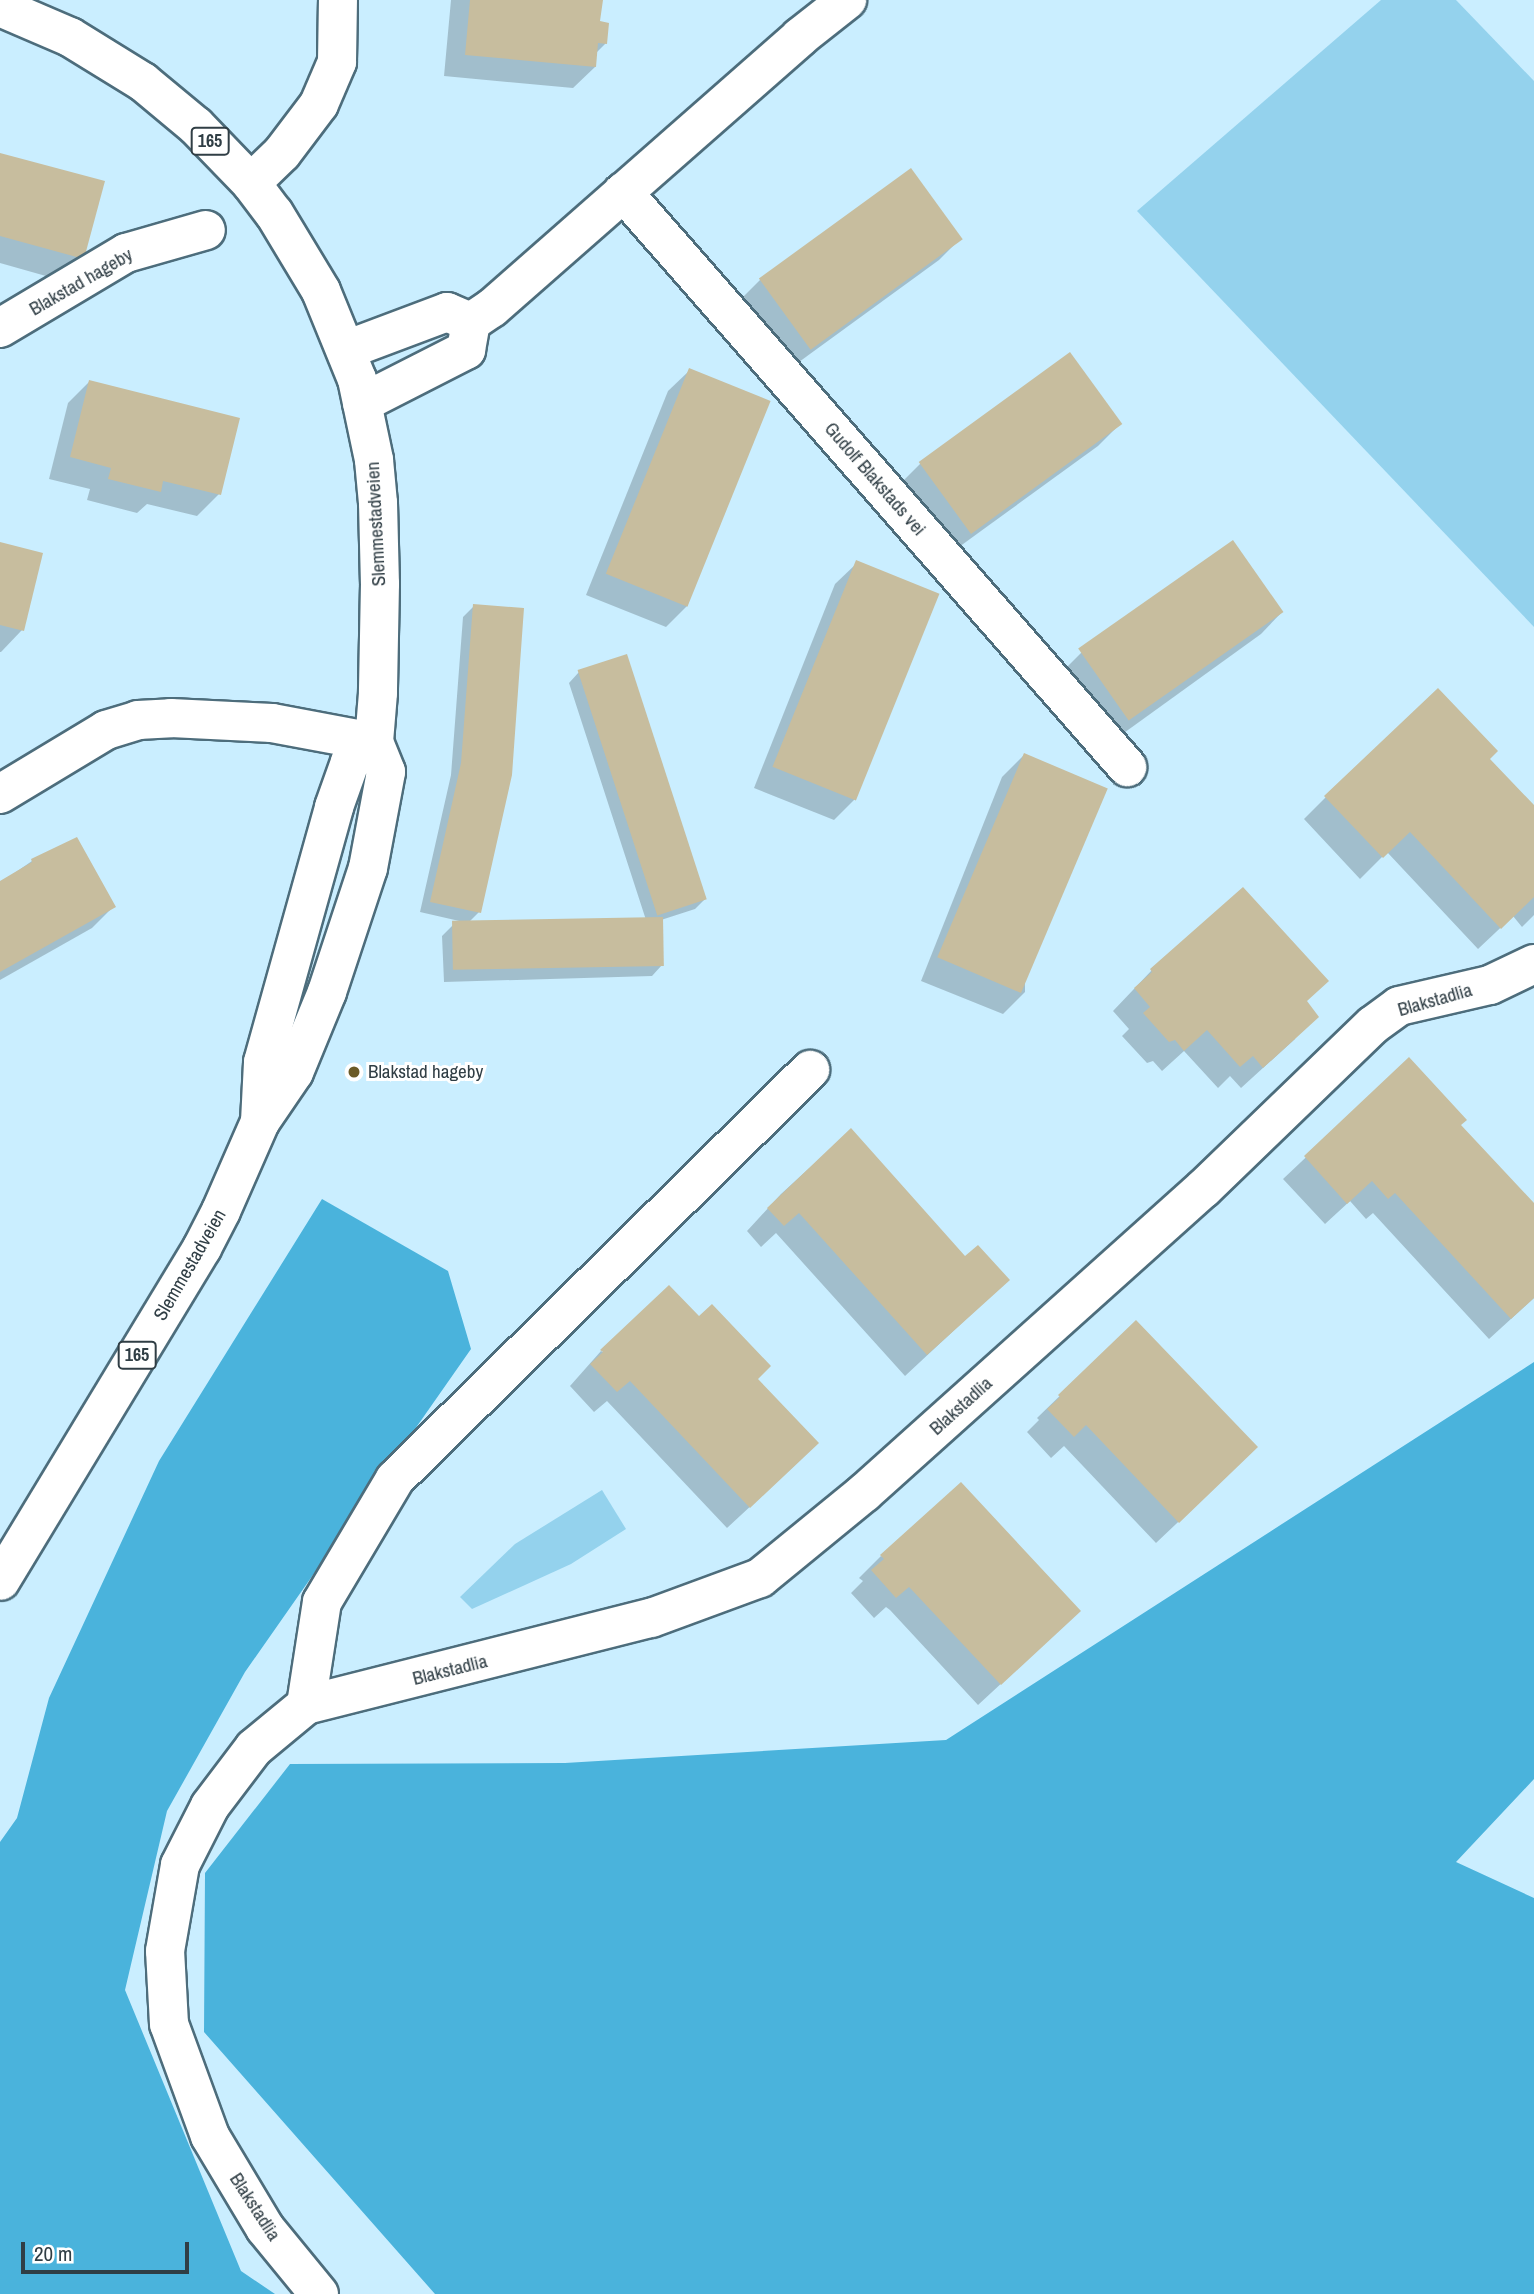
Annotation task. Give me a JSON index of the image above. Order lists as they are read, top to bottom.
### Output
{
  "streets": {
    "street": [
      "165",
      "Blakstad hageby",
      "Gudolf Blakstads vei",
      "Slemmestadveien",
      "Blakstadlia"
    ]
  },
  "places": ["Blakstad hageby"],
  "scale_bar": "20 m"
}
